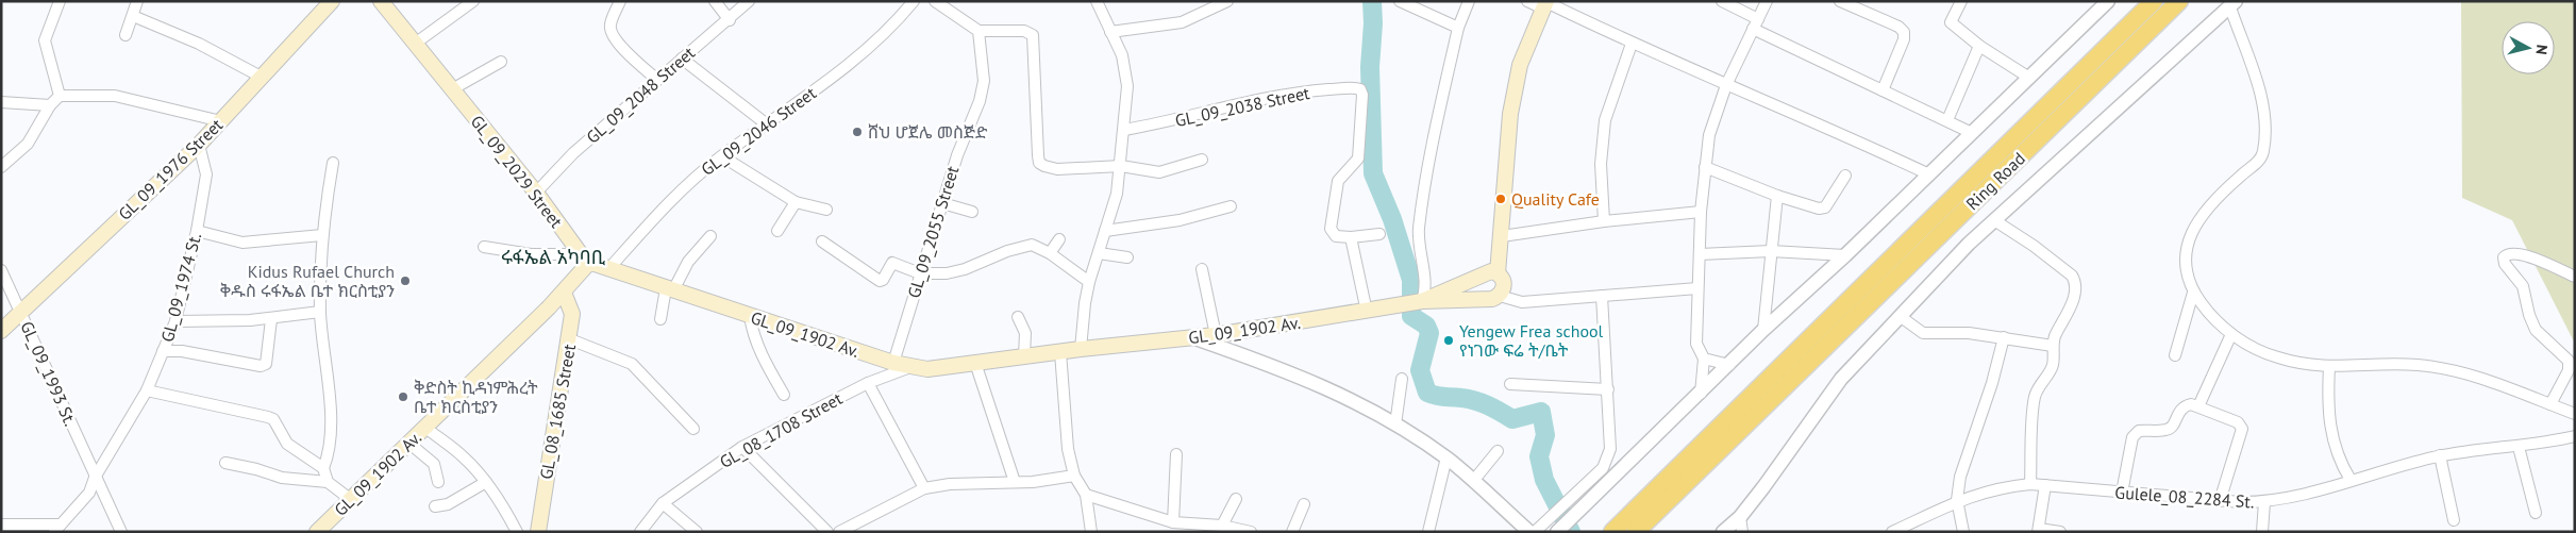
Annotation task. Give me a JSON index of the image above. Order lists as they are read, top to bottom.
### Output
{
  "streets": {
    "highway": ["Ring Road"],
    "main road": [
      "GL_09_1976 Street",
      "GL_09_2029 Street",
      "GL_09_1902 Av.",
      "GL_08_1685 Street"
    ],
    "street": [
      "GL_09_2048 Street",
      "GL_09_2038 Street",
      "GL_09_2046 Street",
      "GL_09_2055 Street",
      "GL_09_1974 St.",
      "GL_09_1993 St.",
      "GL_08_1708 Street",
      "Gulele_08_2284 St."
    ]
  },
  "crossings": [
    ["GL_09_2048 Street", "GL_09_2029 Street"],
    ["GL_09_2046 Street", "GL_09_1902 Av."],
    ["GL_09_1976 Street", "GL_09_1974 St."],
    ["GL_09_1976 Street", "GL_09_1993 St."],
    ["GL_09_2029 Street", "GL_09_1902 Av."],
    ["GL_09_2055 Street", "GL_09_1902 Av."],
    ["GL_09_1974 St.", "GL_09_1993 St."],
    ["GL_09_1902 Av.", "GL_08_1685 Street"],
    ["GL_09_1902 Av.", "GL_08_1708 Street"]
  ],
  "districts": ["ሩፋኤል አካባቢ"],
  "places": [
    "ሸህ ሆጀሌ መስጅድ",
    "Quality Cafe",
    "Kidus Rufael Church ቅዱስ ሩፋኤል ቤተ ክርስቲያን",
    "Yengew Frea school የነገው ፍሬ ት/ቤት",
    "ቅድስት ኪዳነምሕረት ቤተ ክርስቲያን"
  ],
  "north": "right"
}
